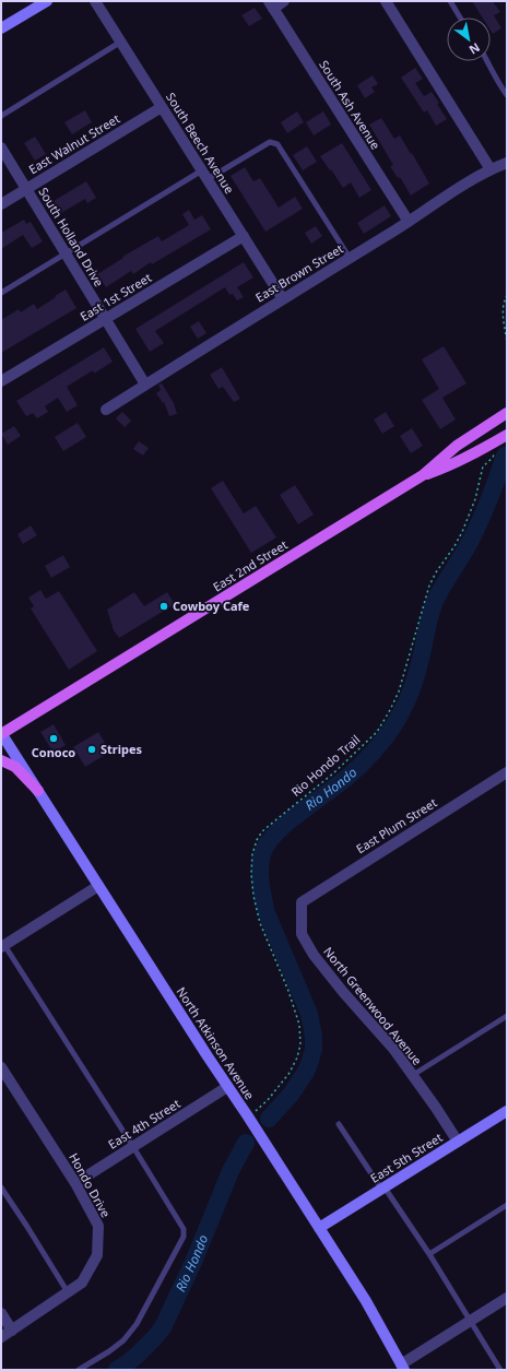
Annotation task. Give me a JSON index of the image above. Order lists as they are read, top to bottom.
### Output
{
  "streets": {
    "main road": ["East 2nd Street", "North Atkinson Avenue", "East 5th Street"],
    "street": [
      "South Ash Avenue",
      "South Beech Avenue",
      "East Walnut Street",
      "South Holland Drive",
      "East Brown Street",
      "East 1st Street",
      "East Plum Street",
      "North Greenwood Avenue",
      "East 4th Street",
      "Hondo Drive"
    ],
    "path": ["Rio Hondo Trail"]
  },
  "crossings": [
    ["South Ash Avenue", "East Brown Street"],
    ["South Beech Avenue", "East Walnut Street"],
    ["South Beech Avenue", "East Brown Street"],
    ["South Beech Avenue", "East 1st Street"],
    ["East Walnut Street", "South Holland Drive"],
    ["South Holland Drive", "East Brown Street"],
    ["South Holland Drive", "East 1st Street"],
    ["East 2nd Street", "Rio Hondo Trail"],
    ["East 2nd Street", "North Atkinson Avenue"],
    ["Rio Hondo Trail", "North Atkinson Avenue"],
    ["East Plum Street", "North Greenwood Avenue"],
    ["North Greenwood Avenue", "East 5th Street"],
    ["North Atkinson Avenue", "East 4th Street"],
    ["North Atkinson Avenue", "East 5th Street"],
    ["East 4th Street", "Hondo Drive"]
  ],
  "water": ["Rio Hondo"],
  "places": ["Cowboy Cafe", "Conoco", "Stripes"],
  "north": "bottom right"
}
